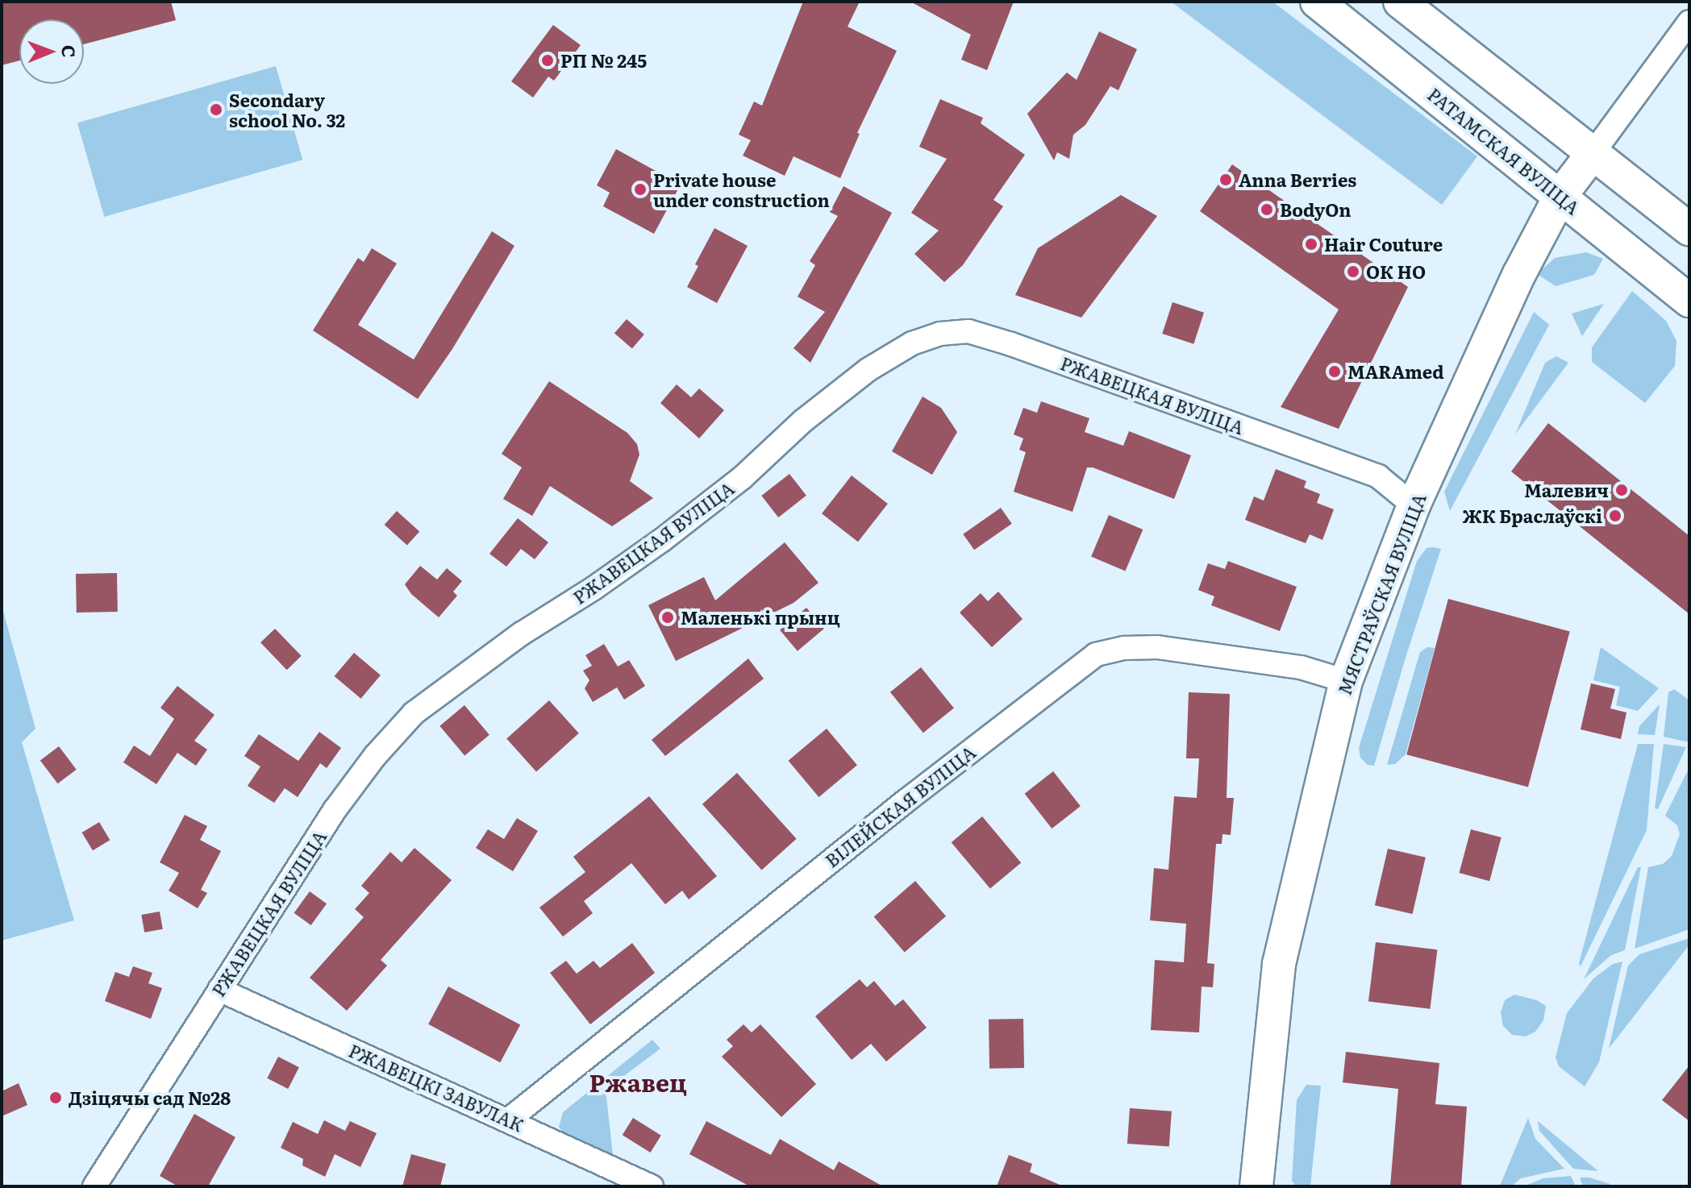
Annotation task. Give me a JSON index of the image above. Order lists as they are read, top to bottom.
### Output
{
  "streets": {
    "street": [
      "РАТАМСКАЯ ВУЛІЦА",
      "РЖАВЕЦКАЯ ВУЛІЦА",
      "МЯСТРАЎСКАЯ ВУЛІЦА",
      "ВІЛЕЙСКАЯ ВУЛІЦА",
      "РЖАВЕЦКІ ЗАВУЛАК"
    ]
  },
  "crossings": [
    ["РАТАМСКАЯ ВУЛІЦА", "МЯСТРАЎСКАЯ ВУЛІЦА"],
    ["РЖАВЕЦКАЯ ВУЛІЦА", "МЯСТРАЎСКАЯ ВУЛІЦА"],
    ["РЖАВЕЦКАЯ ВУЛІЦА", "РЖАВЕЦКІ ЗАВУЛАК"],
    ["МЯСТРАЎСКАЯ ВУЛІЦА", "ВІЛЕЙСКАЯ ВУЛІЦА"],
    ["ВІЛЕЙСКАЯ ВУЛІЦА", "РЖАВЕЦКІ ЗАВУЛАК"]
  ],
  "districts": ["Ржавец"],
  "places": [
    "РП № 245",
    "Secondary school No. 32",
    "Anna Berries",
    "Private house under construction",
    "BodyOn",
    "Hair Couture",
    "ОК НО",
    "MARAmed",
    "Малевич",
    "ЖК Браслаўскі",
    "Маленькі прынц",
    "Дзіцячы сад №28"
  ],
  "north": "right"
}
